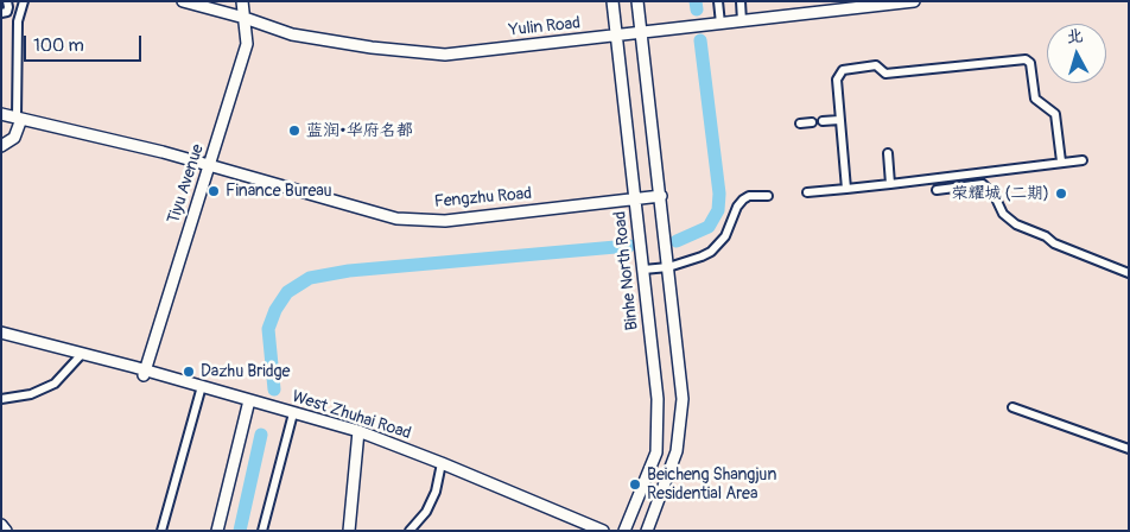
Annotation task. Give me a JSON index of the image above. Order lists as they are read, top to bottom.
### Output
{
  "streets": {
    "street": [
      "Yulin Road",
      "Tiyu Avenue",
      "Fengzhu Road",
      "Binhe North Road",
      "West Zhuhai Road"
    ]
  },
  "crossings": [
    ["Yulin Road", "Tiyu Avenue"],
    ["Yulin Road", "Binhe North Road"],
    ["Tiyu Avenue", "Fengzhu Road"],
    ["Tiyu Avenue", "West Zhuhai Road"],
    ["Fengzhu Road", "Binhe North Road"]
  ],
  "places": [
    "蓝润•华府名都",
    "Finance Bureau",
    "荣耀城 (二期)",
    "Dazhu Bridge",
    "Beicheng Shangjun Residential Area"
  ],
  "scale_bar": "100 m",
  "north": "top"
}
